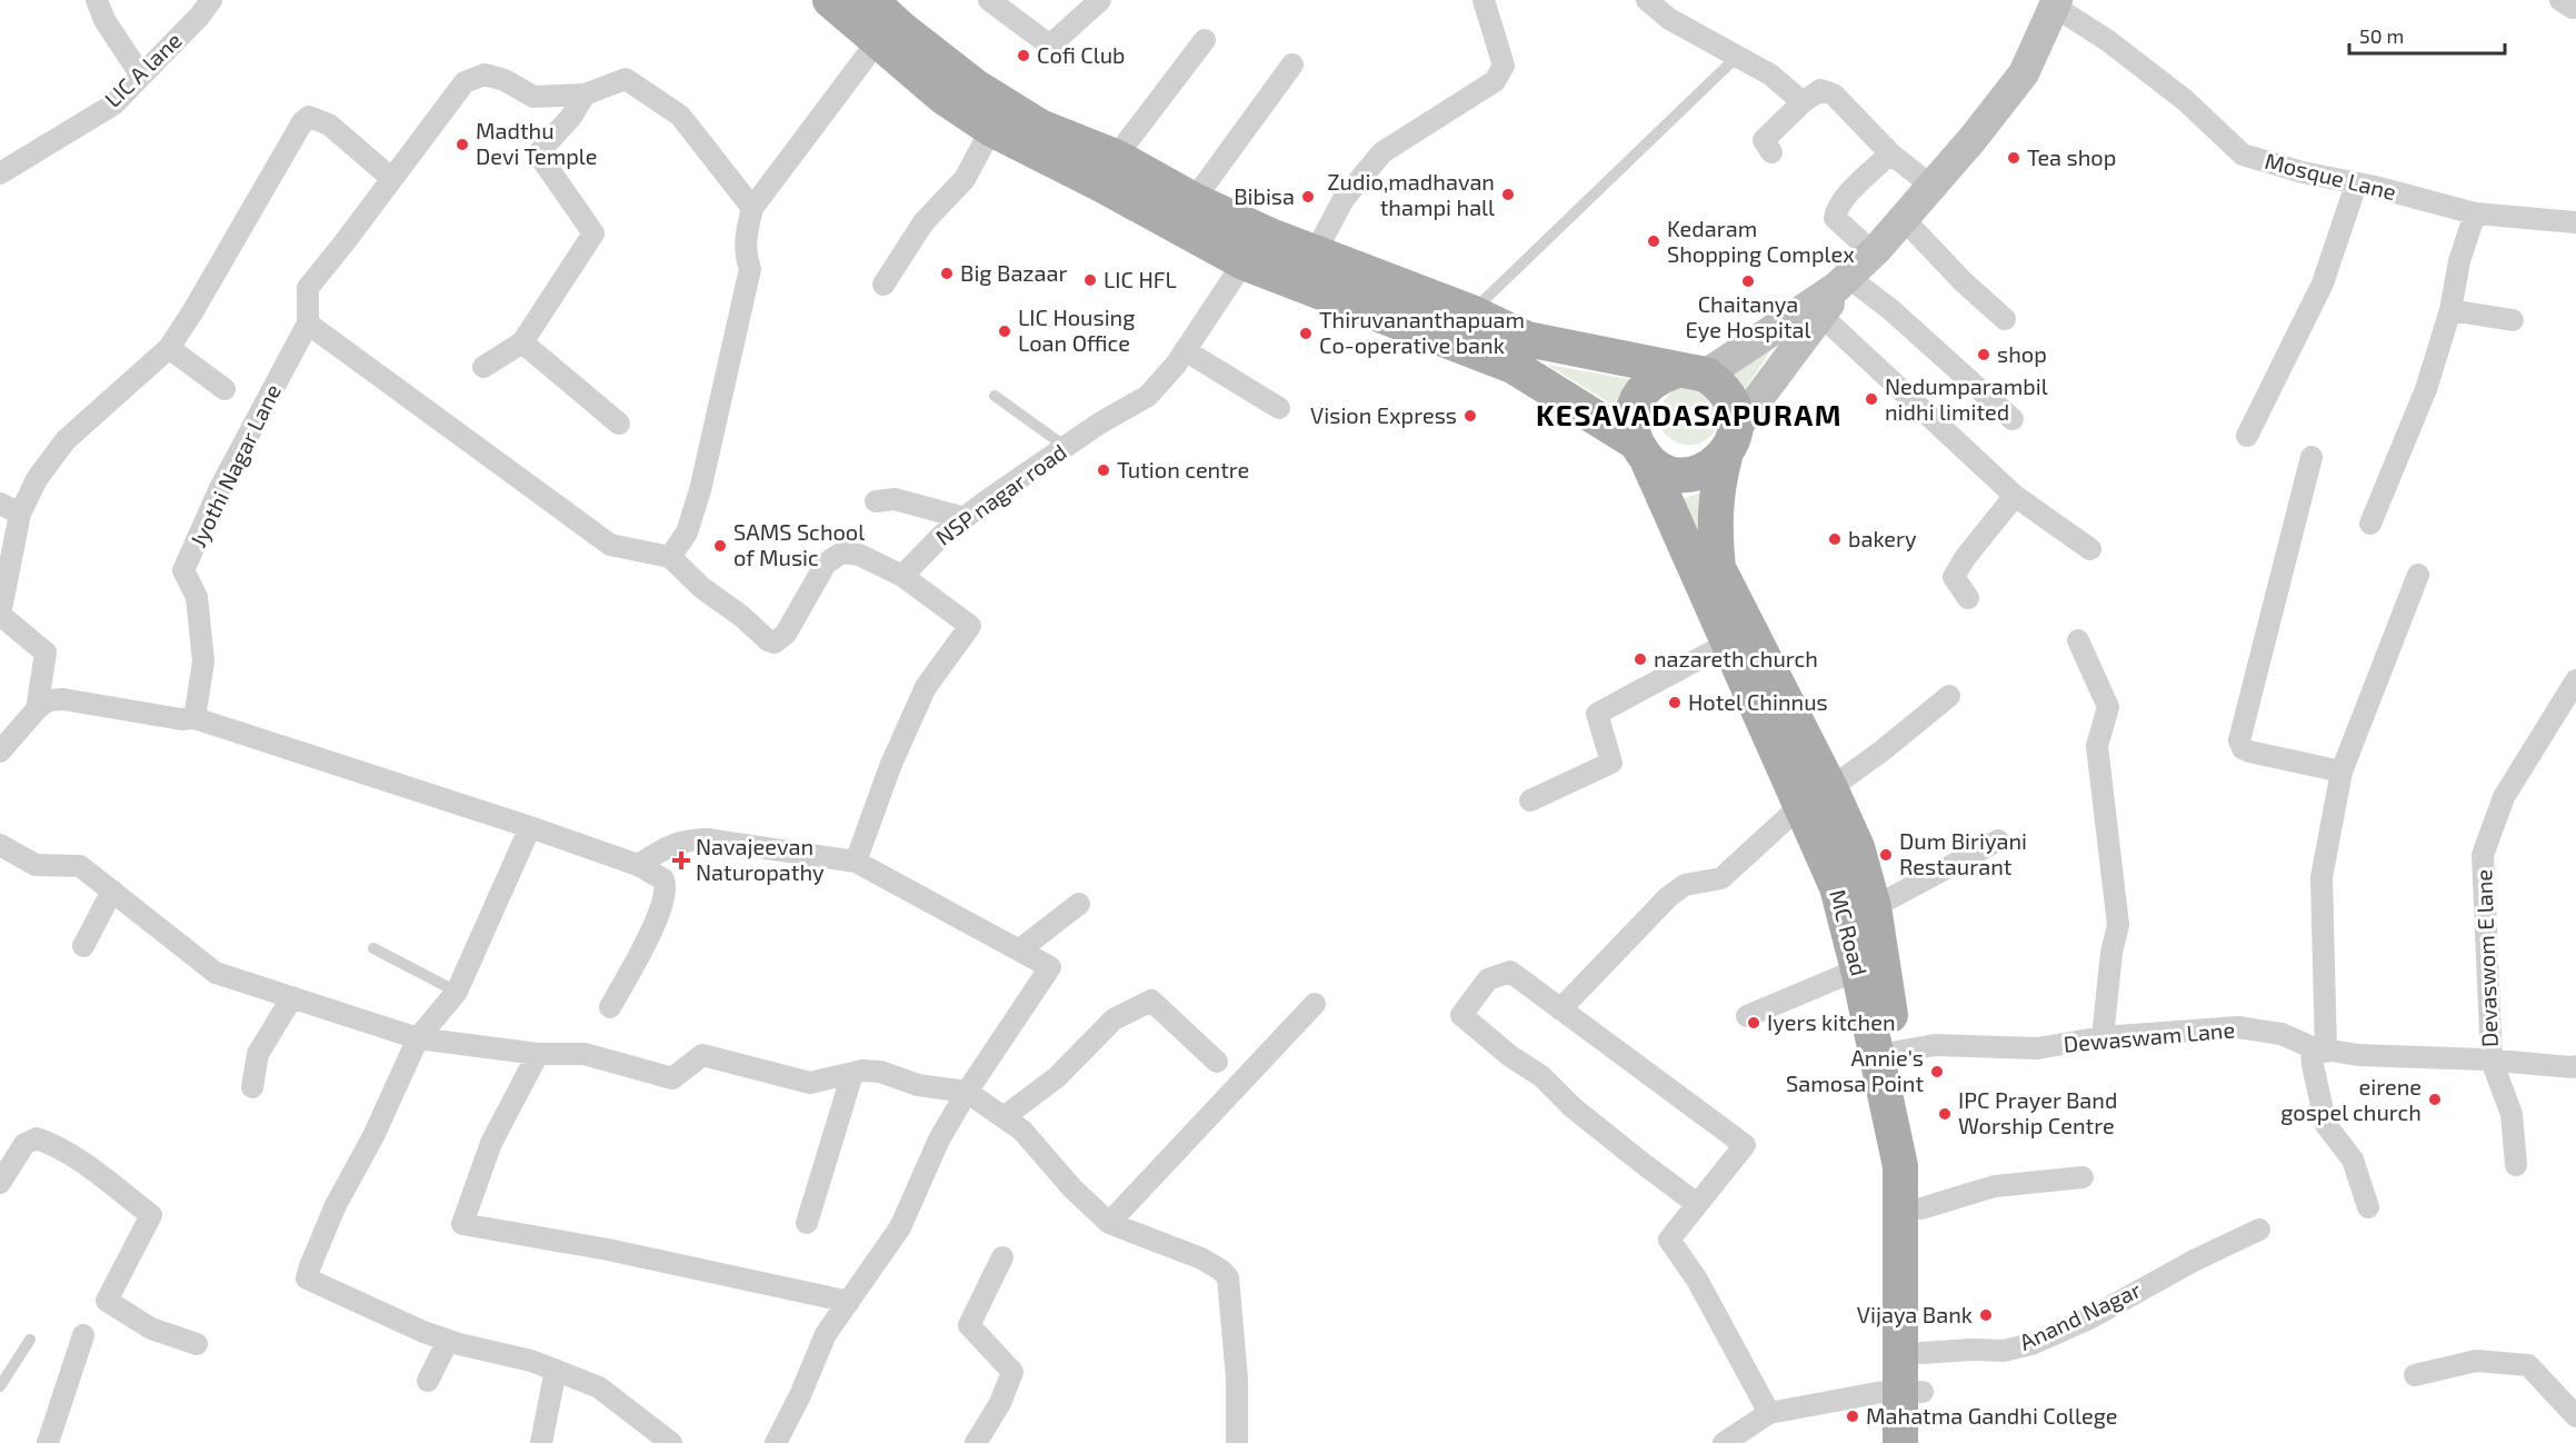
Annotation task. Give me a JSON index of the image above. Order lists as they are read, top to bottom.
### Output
{
  "streets": {
    "main road": ["MC Road"],
    "street": [
      "LIC A lane",
      "Mosque Lane",
      "Jyothi Nagar Lane",
      "NSP nagar road",
      "Devaswom E lane",
      "Dewaswam Lane",
      "Anand Nagar"
    ]
  },
  "crossings": [
    ["MC Road", "Dewaswam Lane"],
    ["MC Road", "Anand Nagar"],
    ["Devaswom E lane", "Dewaswam Lane"]
  ],
  "districts": ["KESAVADASAPURAM"],
  "places": {
    "other": [
      "Cofi Club",
      "Madthu Devi Temple",
      "Tea shop",
      "Zudio,madhavan thampi hall",
      "Bibisa",
      "Kedaram Shopping Complex",
      "Big Bazaar",
      "LIC HFL",
      "Chaitanya Eye Hospital",
      "LIC Housing Loan Office",
      "Thiruvananthapuam Co-operative bank",
      "shop",
      "Nedumparambil nidhi limited",
      "Vision Express",
      "Tution centre",
      "bakery",
      "SAMS School of Music",
      "nazareth church",
      "Hotel Chinnus",
      "Dum Biriyani Restaurant",
      "Iyers kitchen",
      "Annie's Samosa Point",
      "eirene gospel church",
      "IPC Prayer Band Worship Centre",
      "Vijaya Bank",
      "Mahatma Gandhi College"
    ],
    "health": ["Navajeevan Naturopathy"]
  },
  "scale_bar": "50 m"
}
